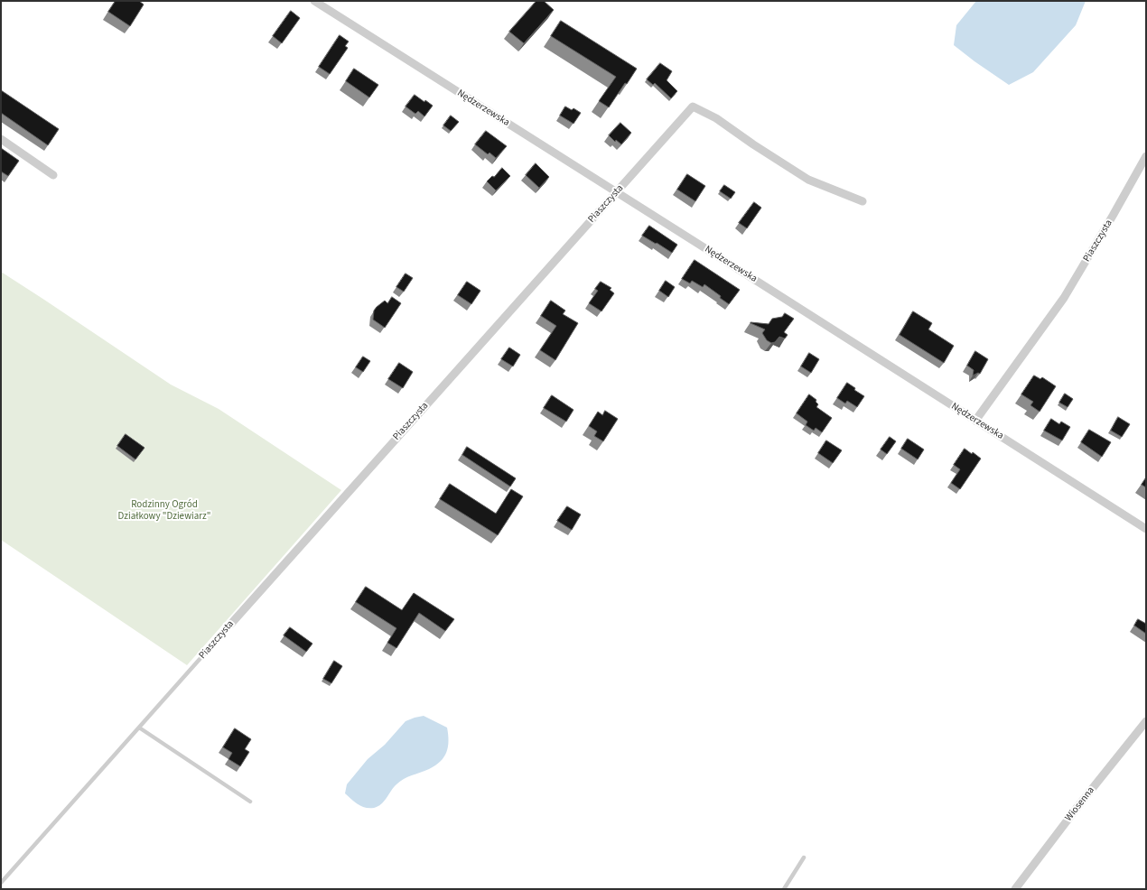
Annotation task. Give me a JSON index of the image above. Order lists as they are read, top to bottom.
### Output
{
  "streets": {
    "street": ["Nędzerzewska", "Piaszczysta", "Wiosenna"]
  },
  "crossings": [
    ["Nędzerzewska", "Piaszczysta"]
  ],
  "parks": ["Rodzinny Ogród Działkowy \"Dziewiarz\""]
}
